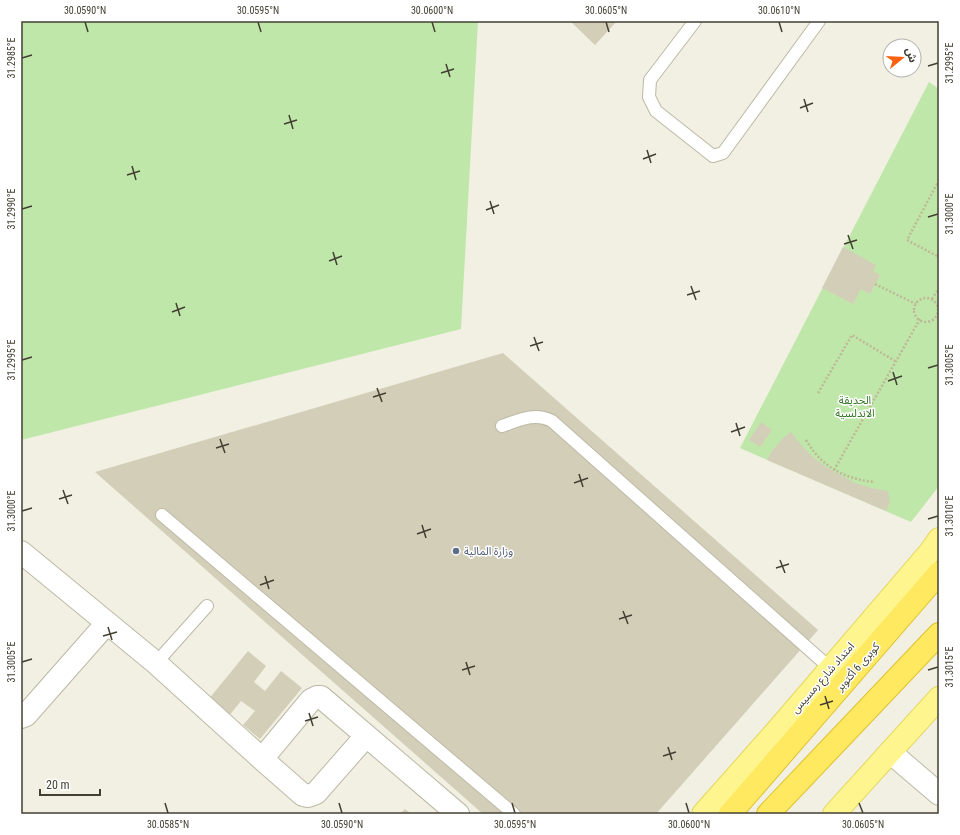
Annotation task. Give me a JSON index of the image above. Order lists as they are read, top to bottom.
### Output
{
  "streets": {
    "highway": ["كوبرى 6 أكتوبر"],
    "main road": ["امتداد شارع رمسيس"]
  },
  "parks": ["الحديقة الاندلسية"],
  "places": ["وزارة المالية"],
  "scale_bar": "20 m",
  "north": "right",
  "coordinates": [
    "30.0590°N",
    "30.0595°N",
    "30.0600°N",
    "30.0605°N",
    "30.0610°N",
    "31.2985°E",
    "31.2995°E",
    "31.2990°E",
    "31.3000°E",
    "31.3005°E",
    "31.3010°E",
    "31.3015°E",
    "30.0585°N"
  ]
}
